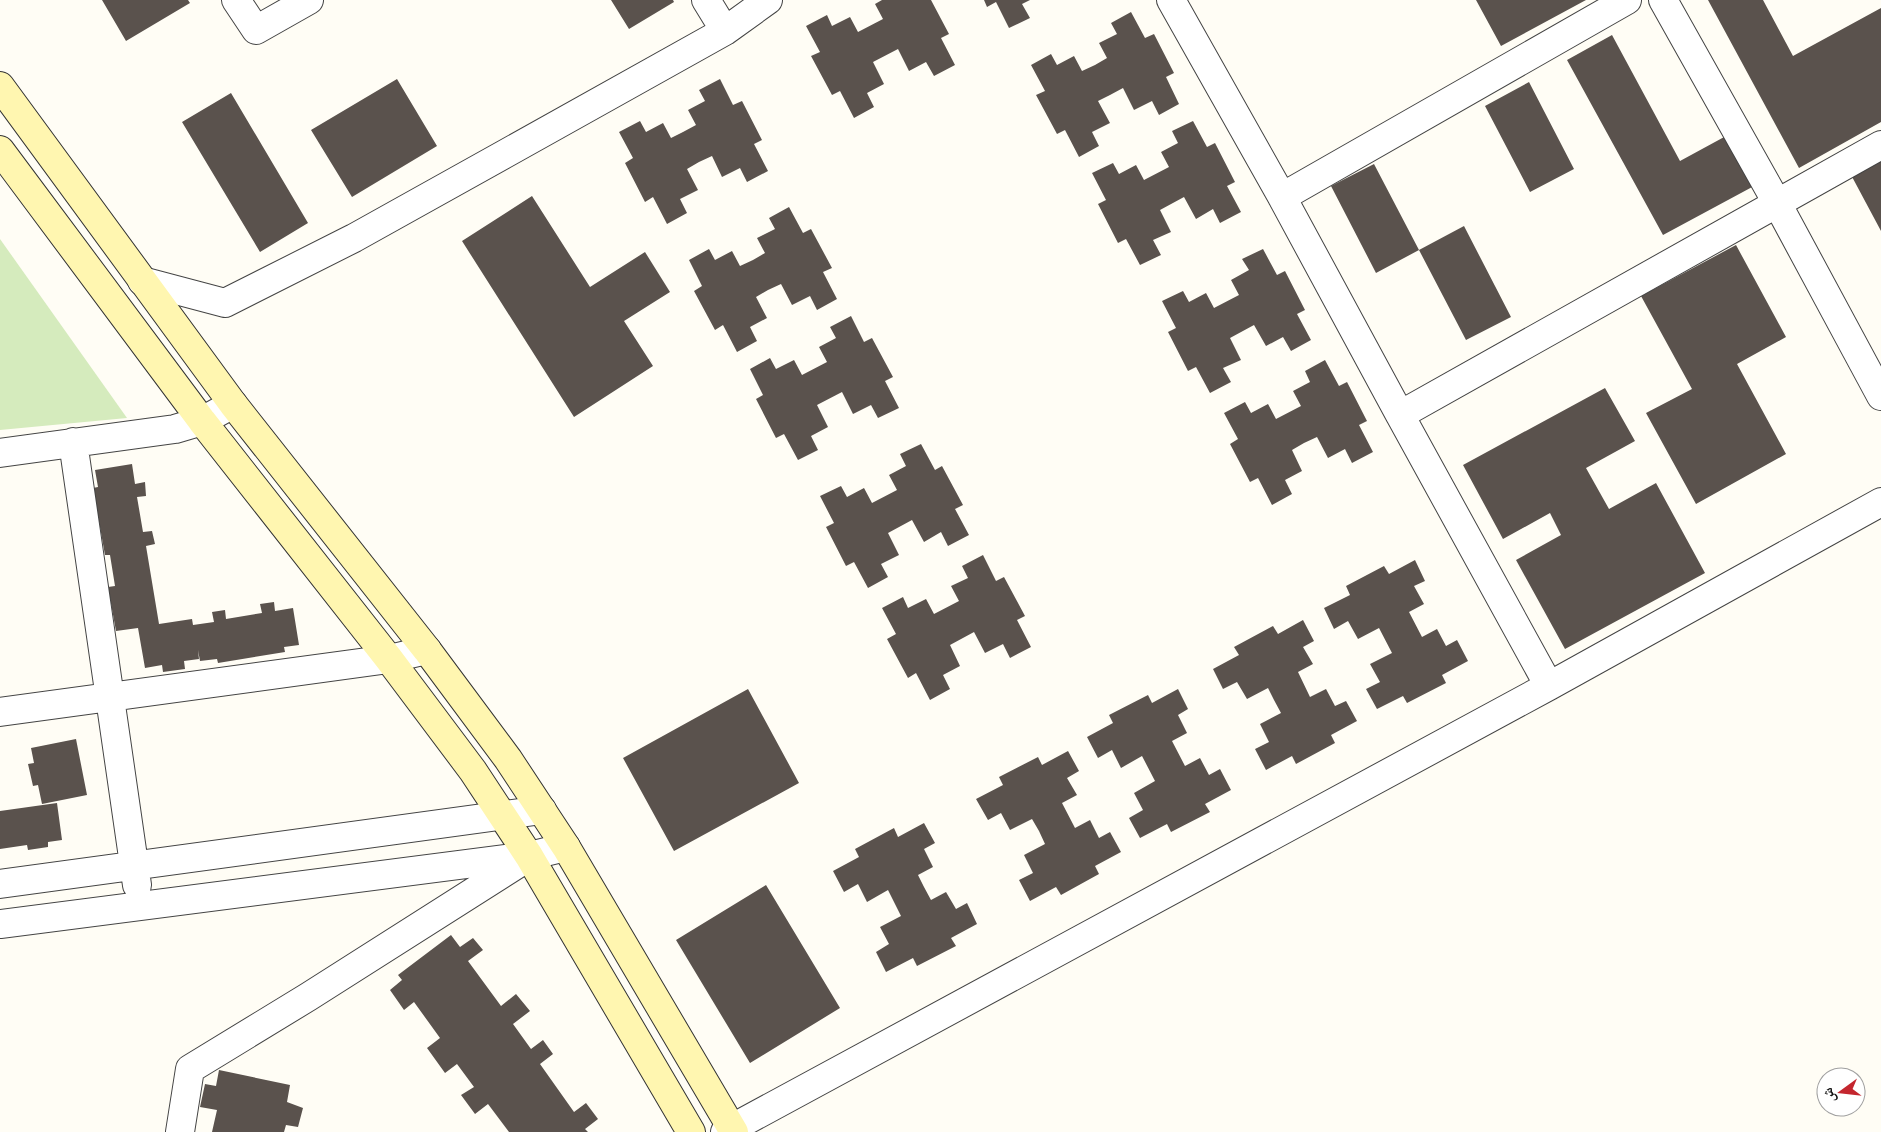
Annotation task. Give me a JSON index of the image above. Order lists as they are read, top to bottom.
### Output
{
  "north": "left"
}
